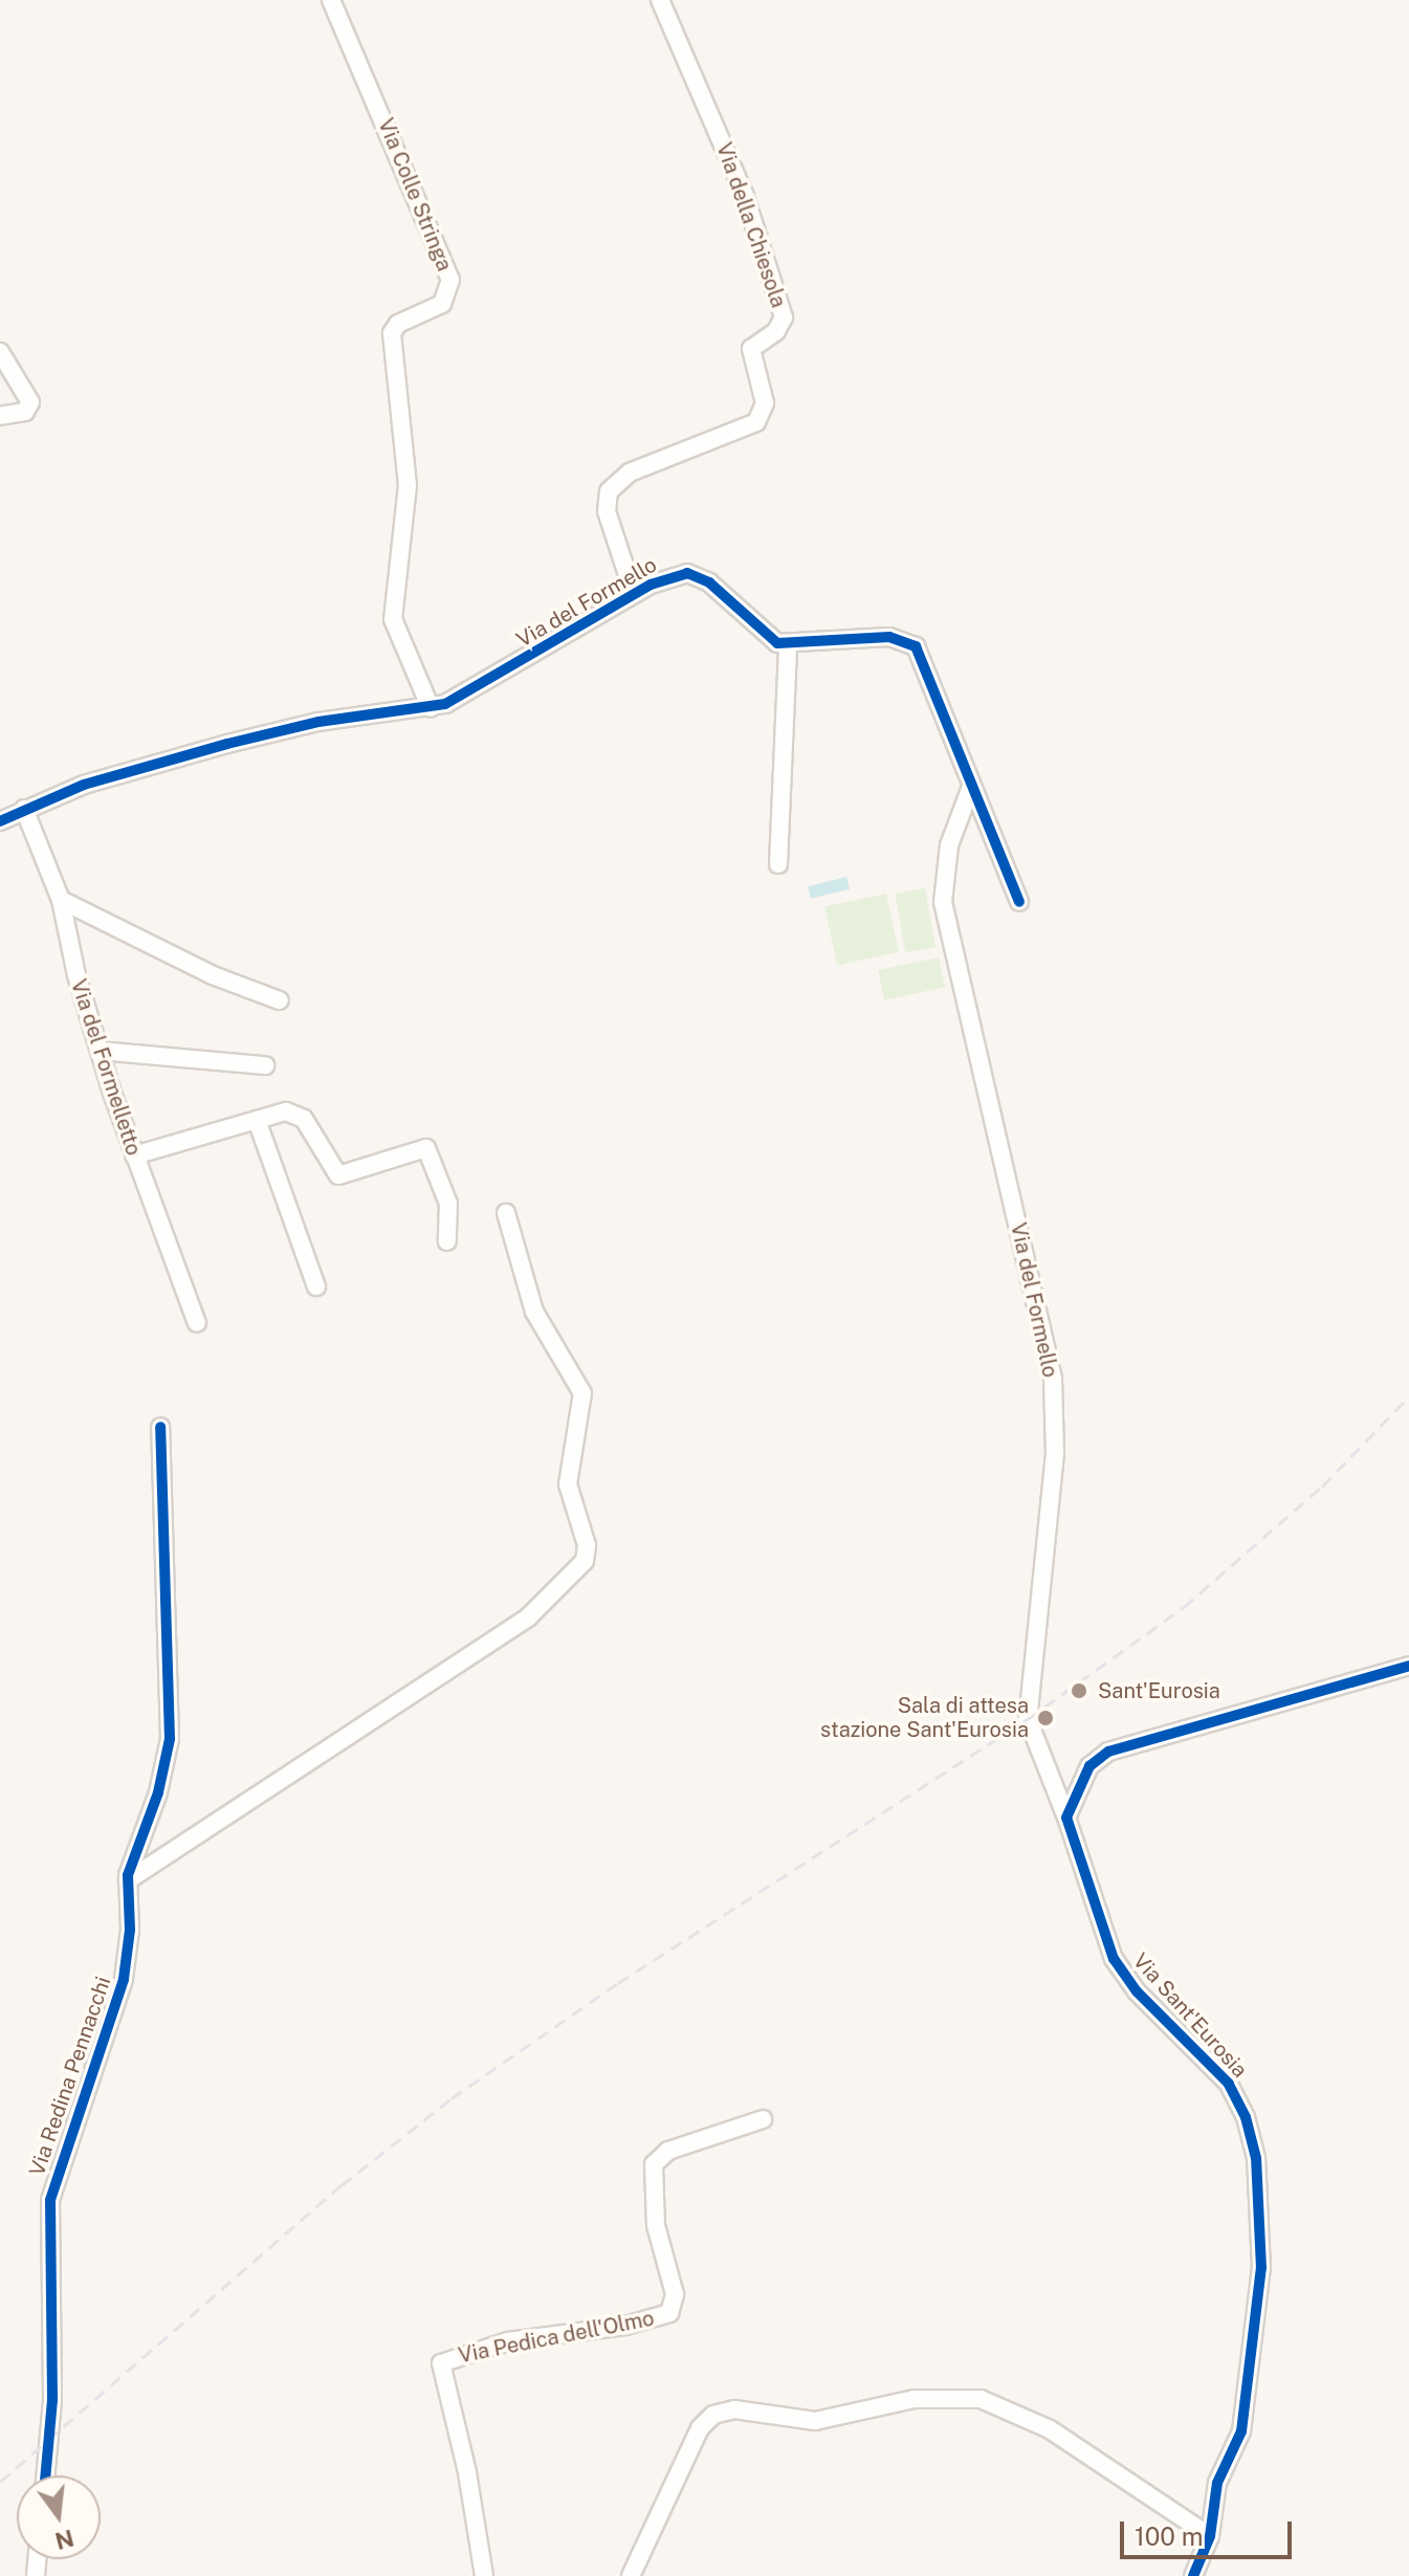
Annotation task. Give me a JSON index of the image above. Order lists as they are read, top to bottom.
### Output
{
  "streets": {
    "street": [
      "Via Colle Stringa",
      "Via della Chiesola",
      "Via del Formello",
      "Via del Formelletto",
      "Via Sant'Eurosia",
      "Via Redina Pennacchi",
      "Via Pedica dell'Olmo"
    ]
  },
  "crossings": [
    ["Via Colle Stringa", "Via del Formello"],
    ["Via della Chiesola", "Via del Formello"],
    ["Via del Formello", "Via del Formelletto"],
    ["Via del Formello", "Via Sant'Eurosia"]
  ],
  "places": ["Sant'Eurosia", "Sala di attesa stazione Sant'Eurosia"],
  "scale_bar": "100 m",
  "north": "bottom"
}
